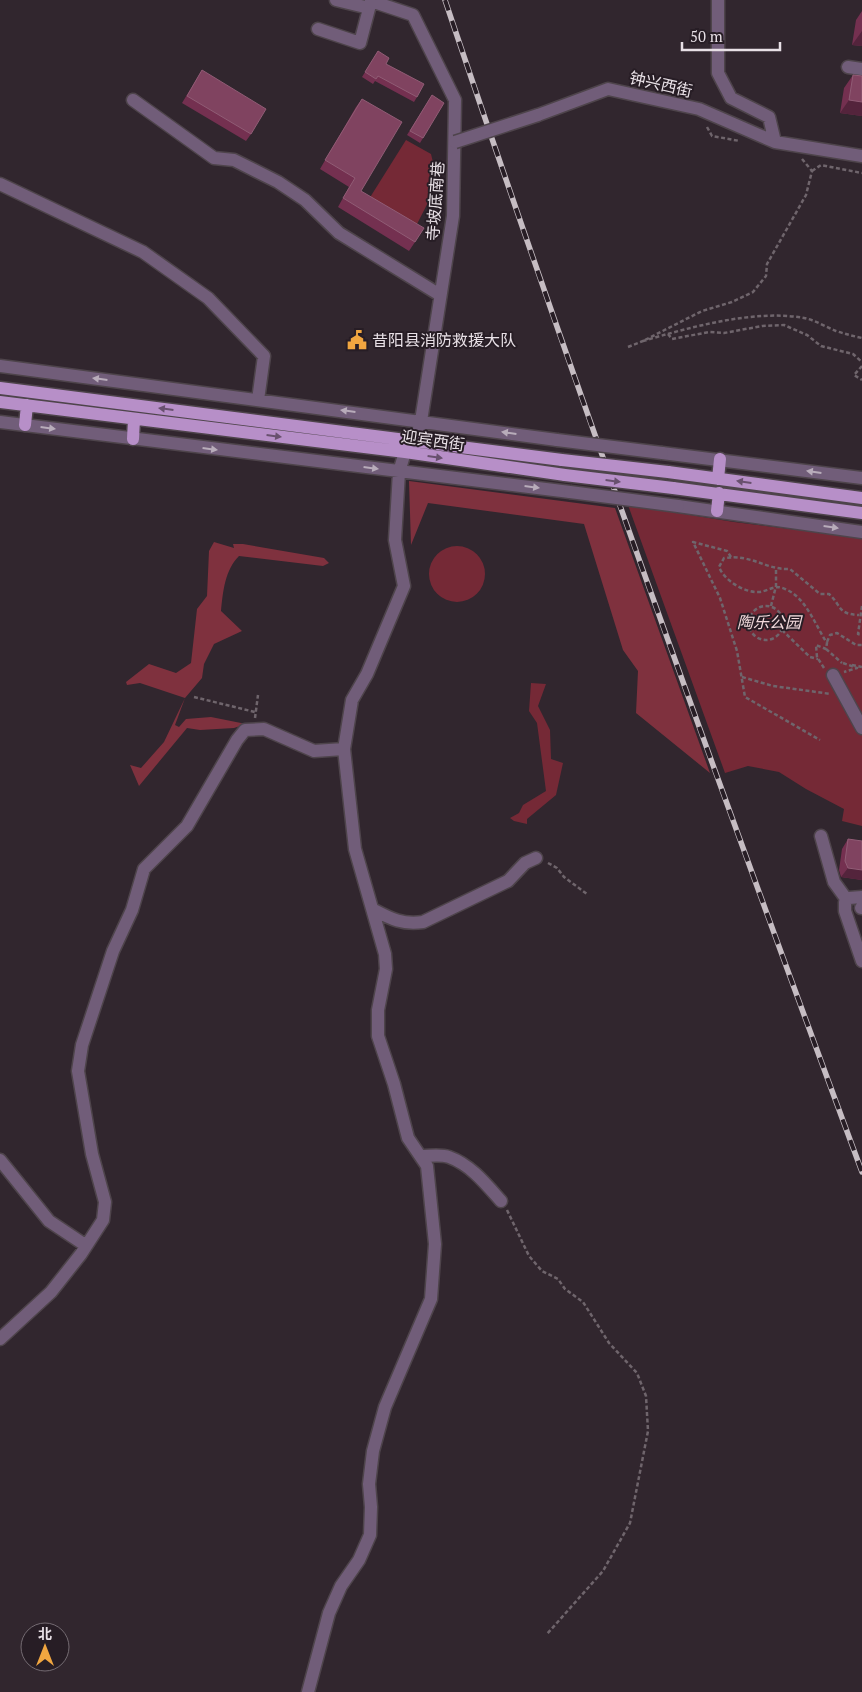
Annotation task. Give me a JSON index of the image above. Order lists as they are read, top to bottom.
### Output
{
  "streets": {
    "main road": ["迎宾西街"],
    "street": ["钟兴西街", "寺坡底南巷"]
  },
  "crossings": [
    ["钟兴西街", "寺坡底南巷"],
    ["寺坡底南巷", "迎宾西街"]
  ],
  "parks": ["陶乐公园"],
  "places": {
    "public building": ["昔阳县消防救援大队"]
  },
  "scale_bar": "50 m",
  "north": "top"
}
